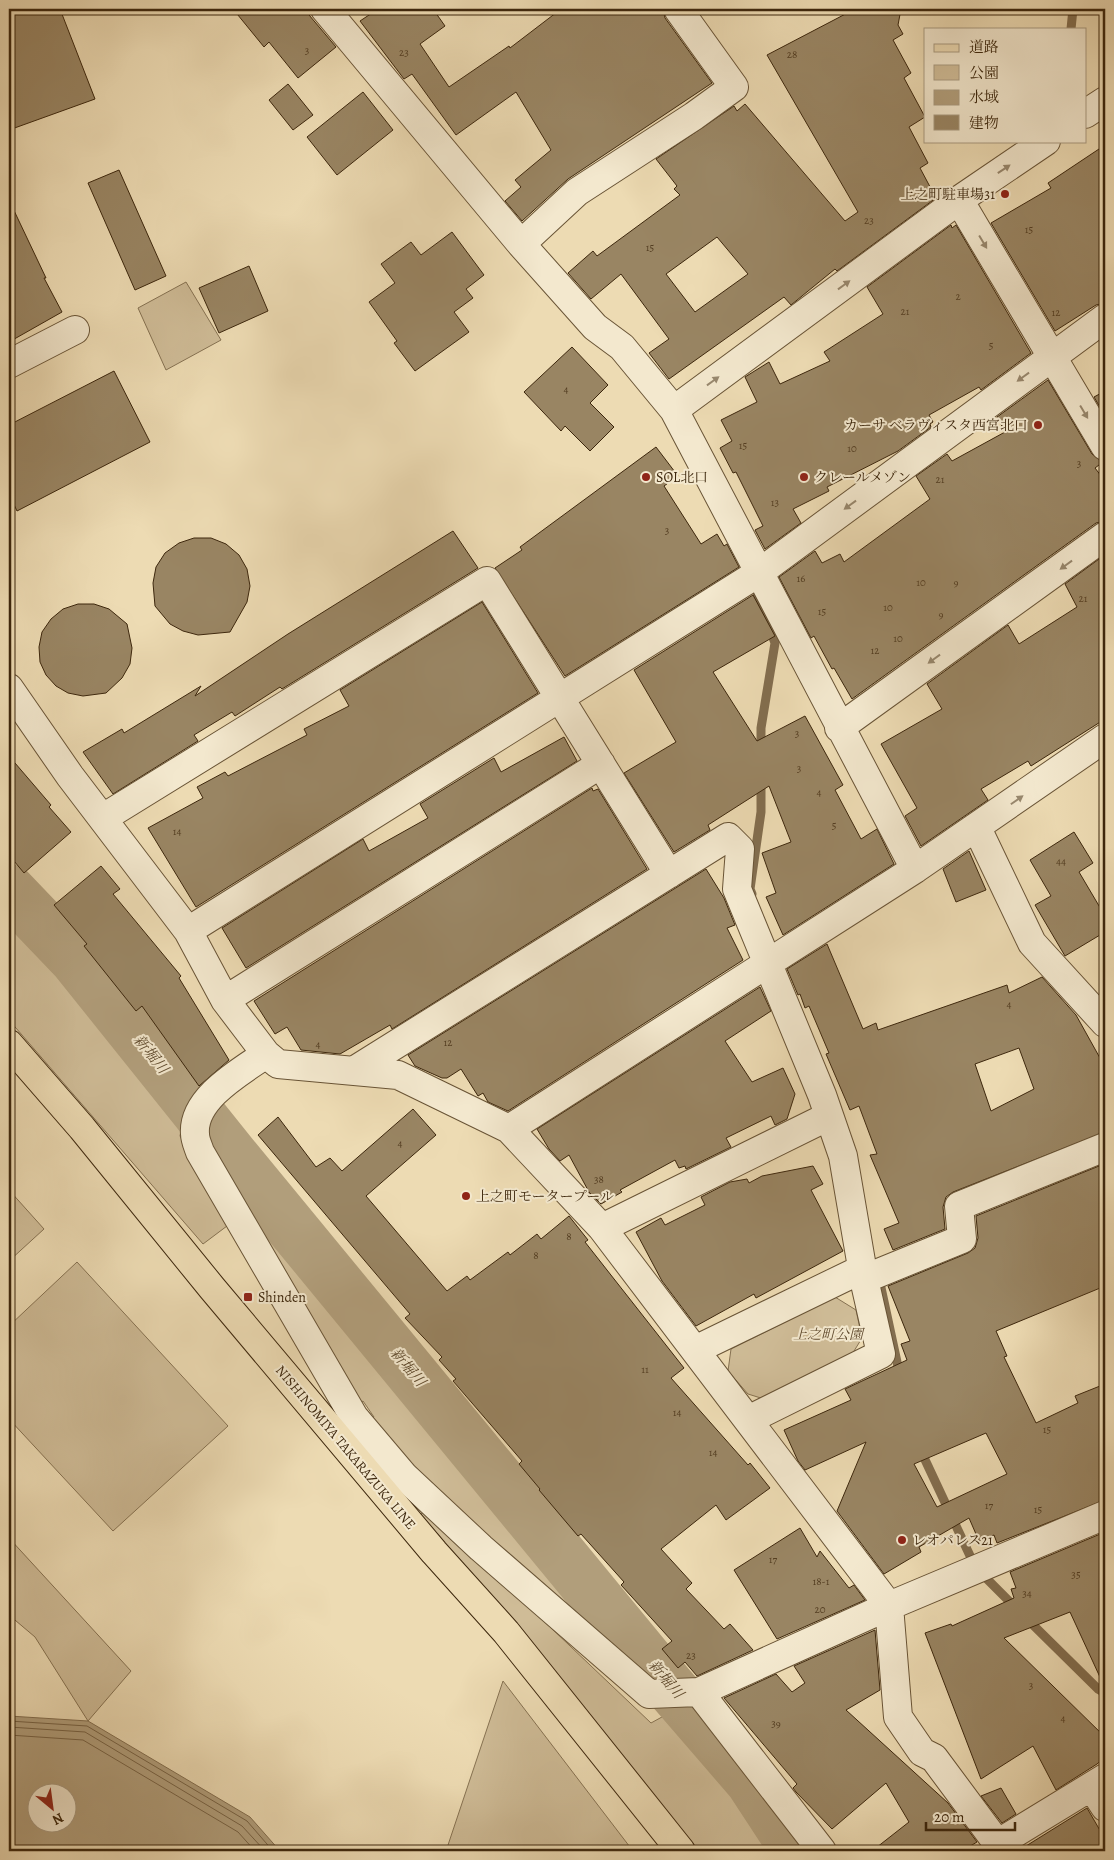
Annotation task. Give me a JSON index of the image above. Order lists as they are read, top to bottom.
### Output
{
  "streets": {
    "main road": ["NISHINOMIYA TAKARAZUKA LINE"]
  },
  "water": ["新堀川"],
  "parks": ["上之町公園"],
  "places": {
    "other": [
      "上之町駐車場31",
      "カーサ ベラヴィスタ西宮北口",
      "SOL北口",
      "クレールメゾン",
      "上之町モータープール",
      "レオパレス21"
    ],
    "transit": ["Shinden"]
  },
  "house_numbers": [
    "3",
    "23",
    "28",
    "23",
    "15",
    "15",
    "2",
    "21",
    "12",
    "5",
    "4",
    "15",
    "10",
    "3",
    "21",
    "13",
    "3",
    "16",
    "10",
    "9",
    "21",
    "10",
    "15",
    "9",
    "10",
    "12",
    "3",
    "3",
    "4",
    "5",
    "14",
    "44",
    "4",
    "12",
    "4",
    "4",
    "38",
    "8",
    "8",
    "11",
    "14",
    "15",
    "14",
    "17",
    "15",
    "17",
    "35",
    "18-1",
    "34",
    "20",
    "23",
    "3",
    "4",
    "39"
  ],
  "legend": [
    "道路",
    "公園",
    "水域",
    "建物"
  ],
  "scale_bar": "20 m",
  "north": "bottom right"
}
